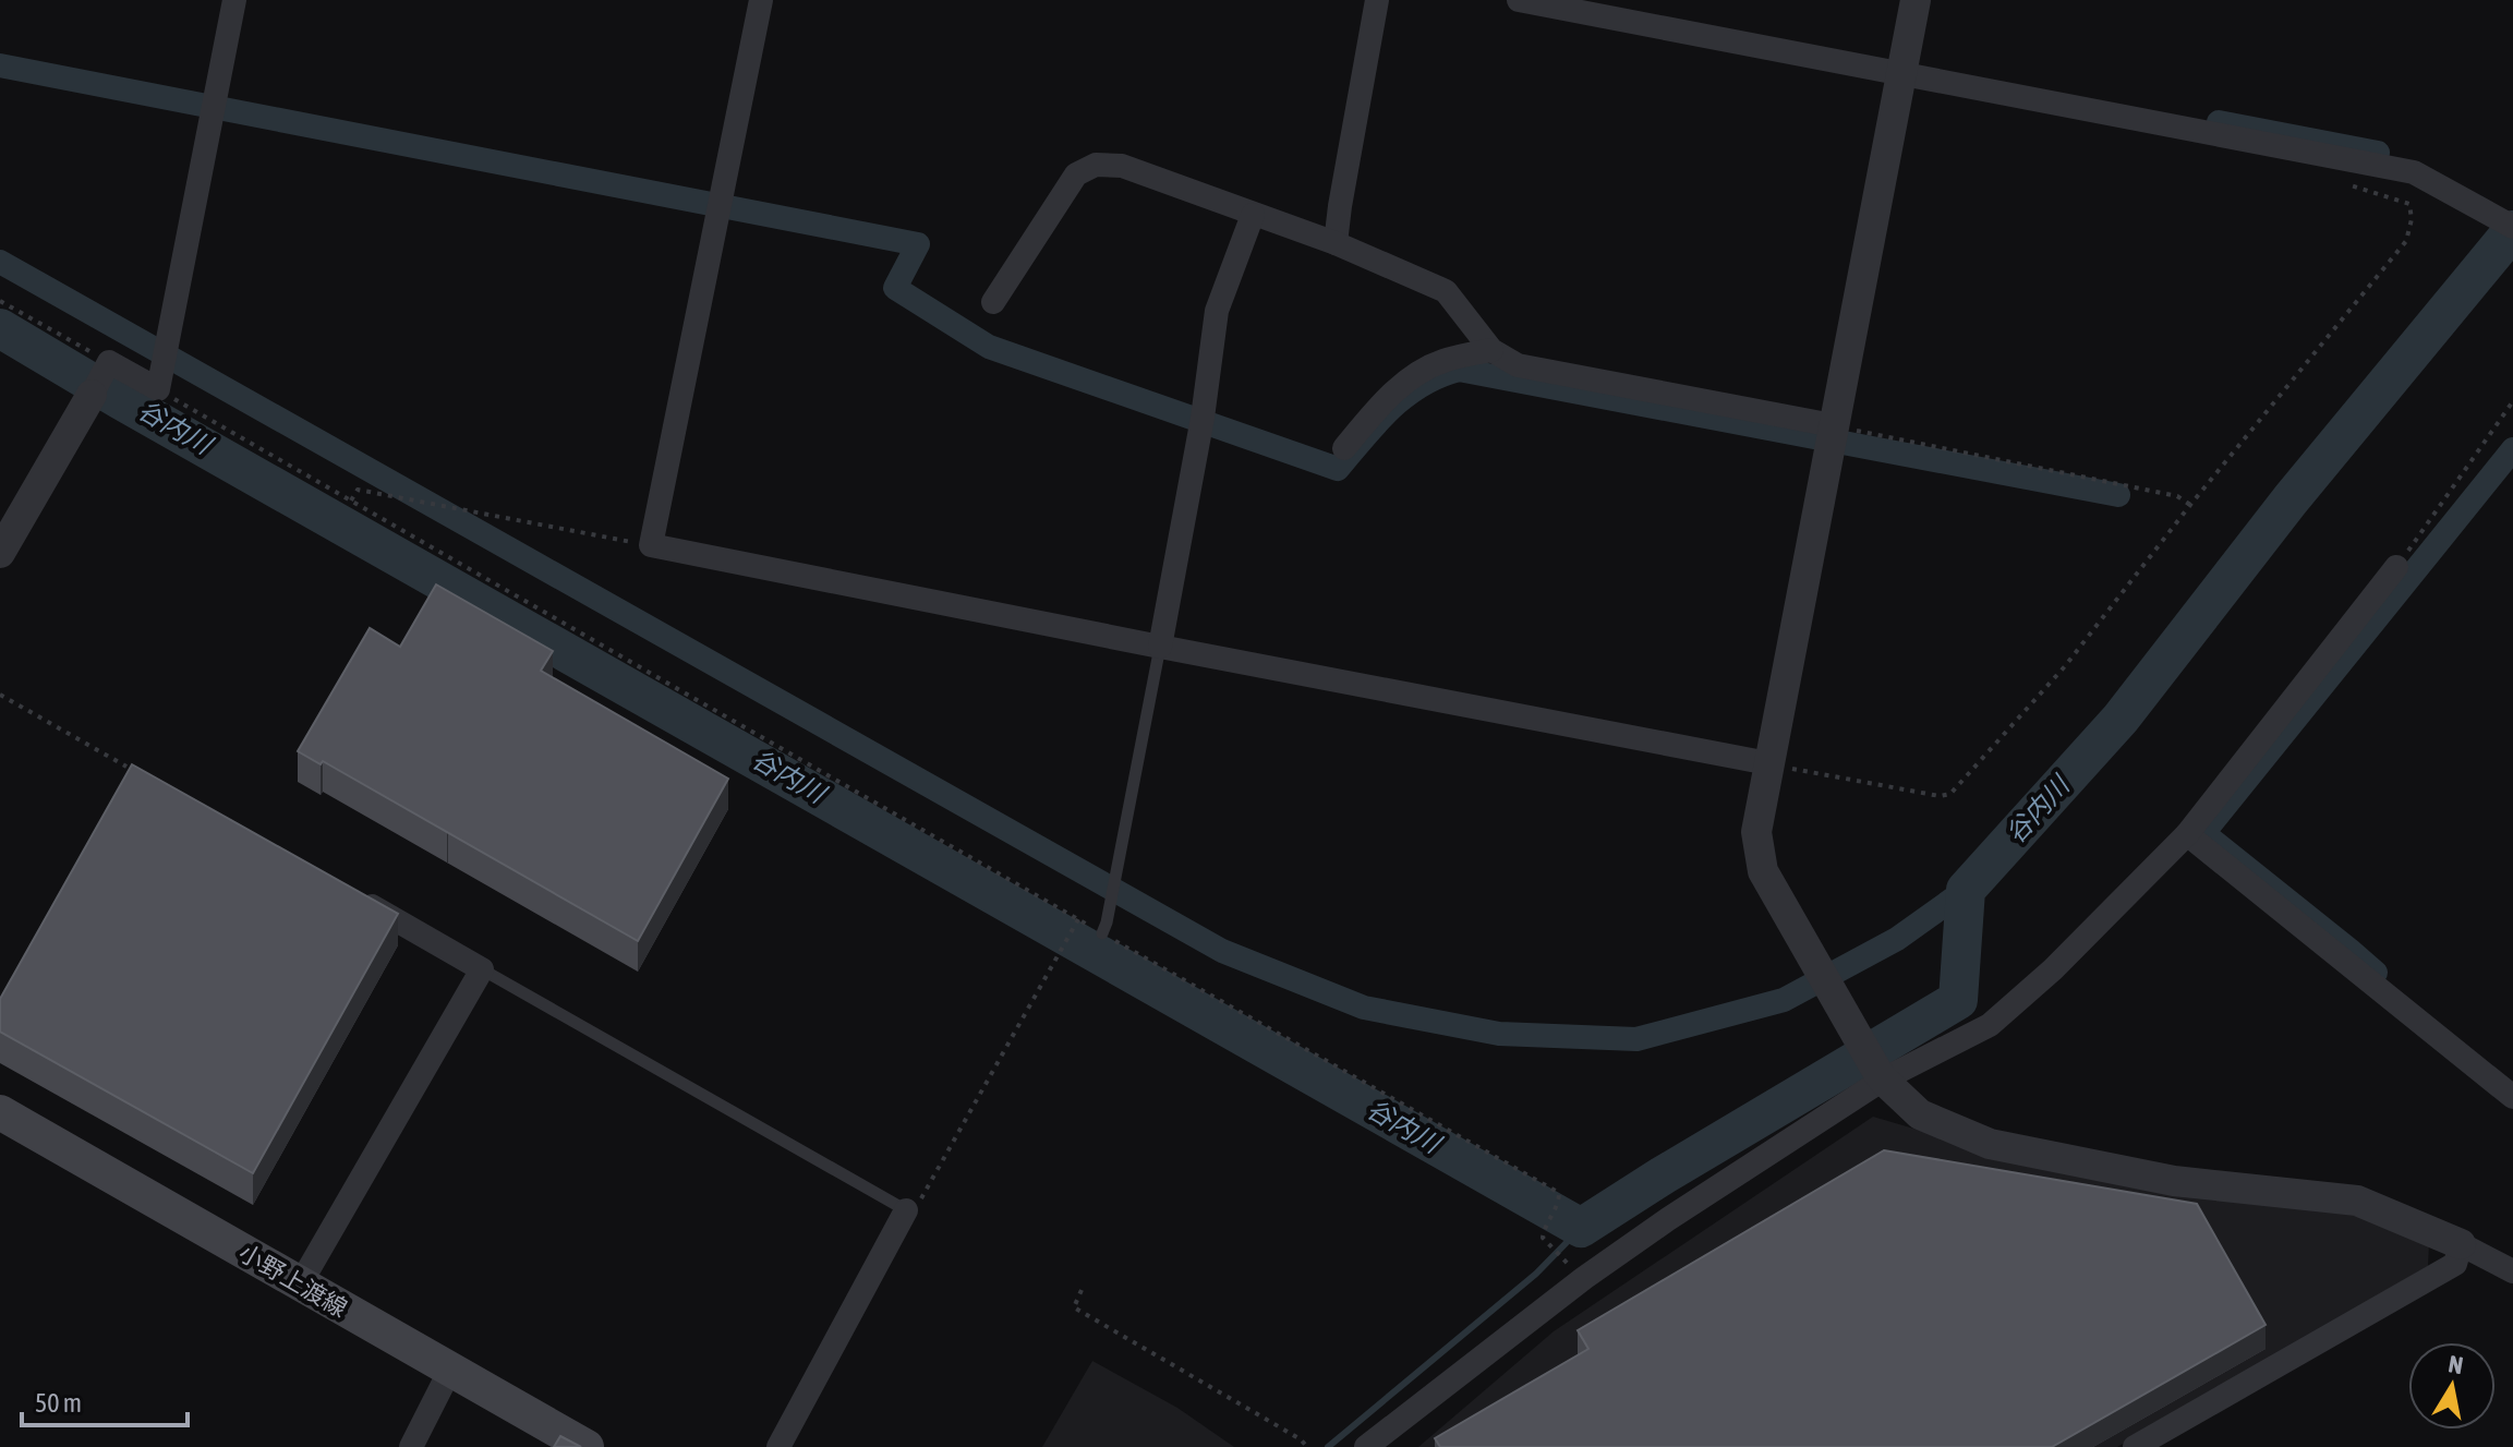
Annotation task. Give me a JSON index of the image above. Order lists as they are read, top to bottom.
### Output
{
  "streets": {
    "main road": ["小野上渡線"]
  },
  "water": ["谷内川"],
  "scale_bar": "50 m",
  "north": "top"
}
